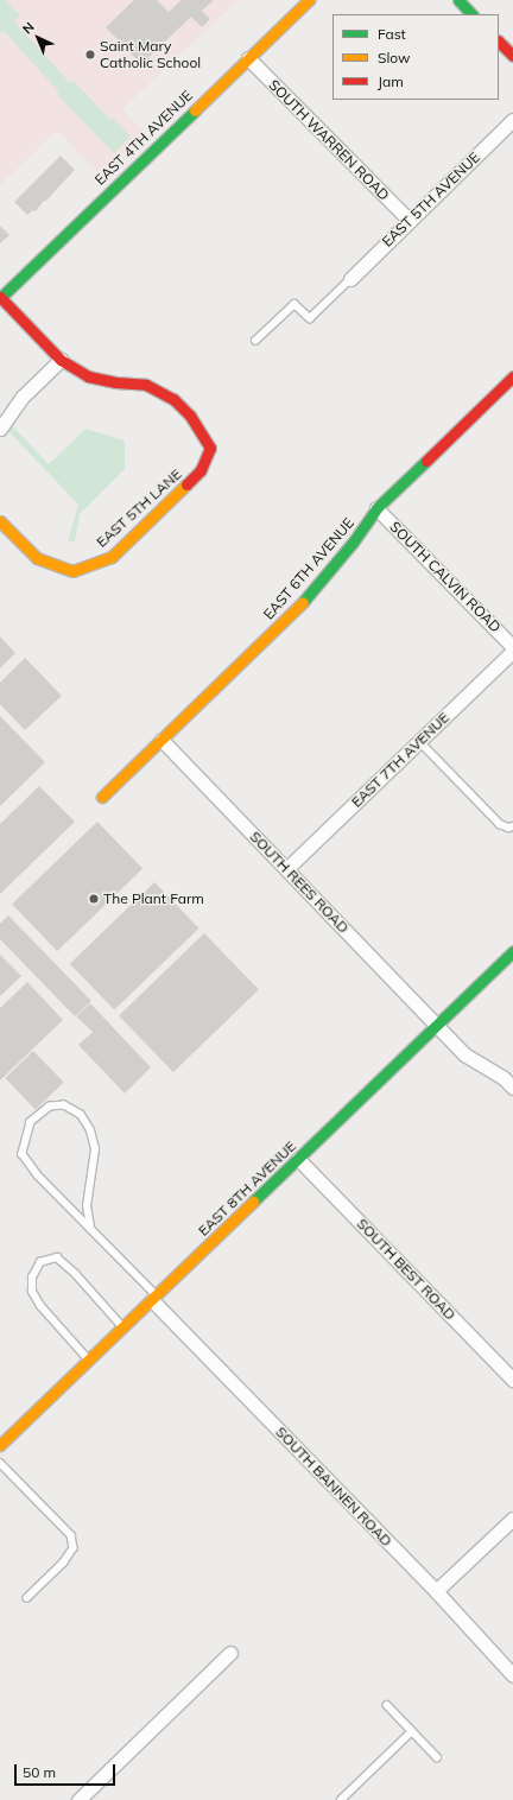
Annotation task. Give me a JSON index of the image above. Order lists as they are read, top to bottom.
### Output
{
  "streets": {
    "street": [
      "EAST 4TH AVENUE",
      "SOUTH WARREN ROAD",
      "EAST 5TH AVENUE",
      "EAST 5TH LANE",
      "EAST 6TH AVENUE",
      "SOUTH CALVIN ROAD",
      "EAST 7TH AVENUE",
      "SOUTH REES ROAD",
      "EAST 8TH AVENUE",
      "SOUTH BEST ROAD",
      "SOUTH BANNEN ROAD"
    ]
  },
  "crossings": [
    ["EAST 4TH AVENUE", "SOUTH WARREN ROAD"],
    ["SOUTH WARREN ROAD", "EAST 5TH AVENUE"],
    ["EAST 6TH AVENUE", "SOUTH CALVIN ROAD"],
    ["EAST 6TH AVENUE", "SOUTH REES ROAD"],
    ["EAST 7TH AVENUE", "SOUTH REES ROAD"],
    ["SOUTH REES ROAD", "EAST 8TH AVENUE"],
    ["EAST 8TH AVENUE", "SOUTH BEST ROAD"],
    ["EAST 8TH AVENUE", "SOUTH BANNEN ROAD"]
  ],
  "places": ["Saint Mary Catholic School", "The Plant Farm"],
  "legend": ["Fast", "Slow", "Jam"],
  "scale_bar": "50 m",
  "north": "top left"
}
